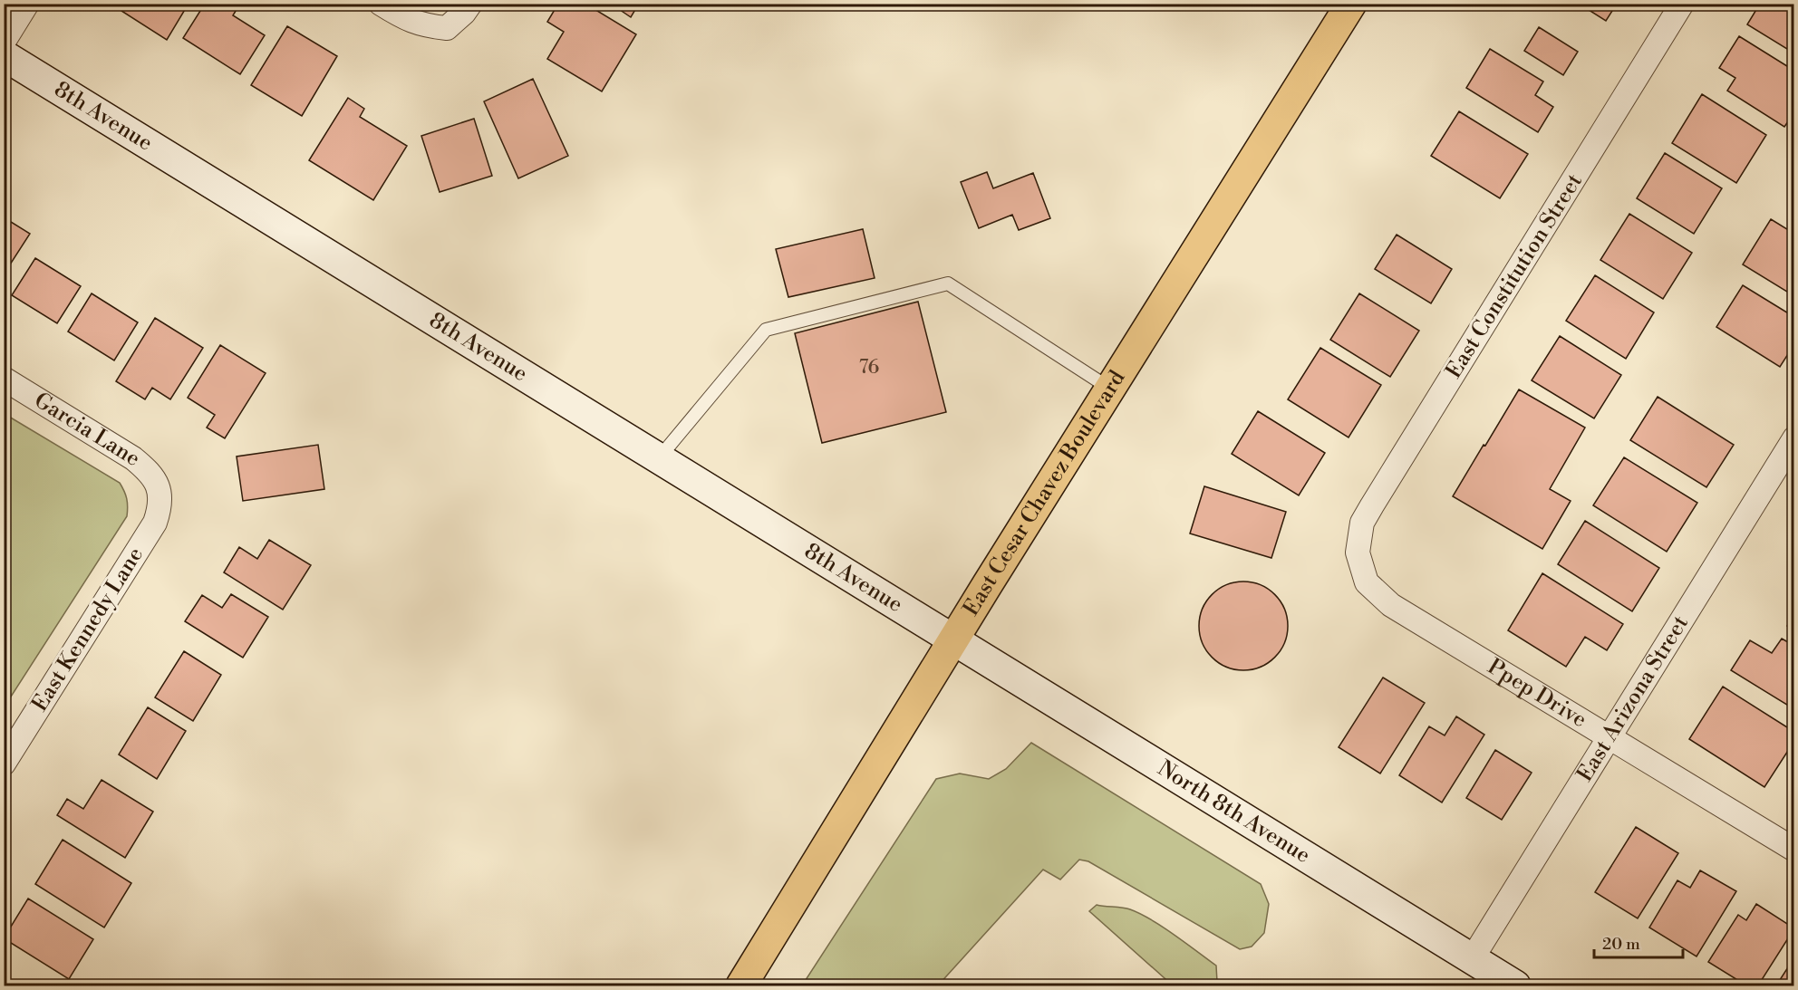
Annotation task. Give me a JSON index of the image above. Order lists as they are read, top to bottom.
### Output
{
  "streets": {
    "highway": ["East Cesar Chavez Boulevard"],
    "main road": ["8th Avenue", "North 8th Avenue"],
    "street": [
      "East Constitution Street",
      "Garcia Lane",
      "East Kennedy Lane",
      "Ppep Drive",
      "East Arizona Street"
    ]
  },
  "crossings": [
    ["8th Avenue", "East Cesar Chavez Boulevard"],
    ["8th Avenue", "North 8th Avenue"],
    ["East Constitution Street", "Ppep Drive"],
    ["Garcia Lane", "East Kennedy Lane"],
    ["East Cesar Chavez Boulevard", "North 8th Avenue"],
    ["Ppep Drive", "East Arizona Street"],
    ["East Arizona Street", "North 8th Avenue"]
  ],
  "house_numbers": ["76"],
  "scale_bar": "20 m"
}
